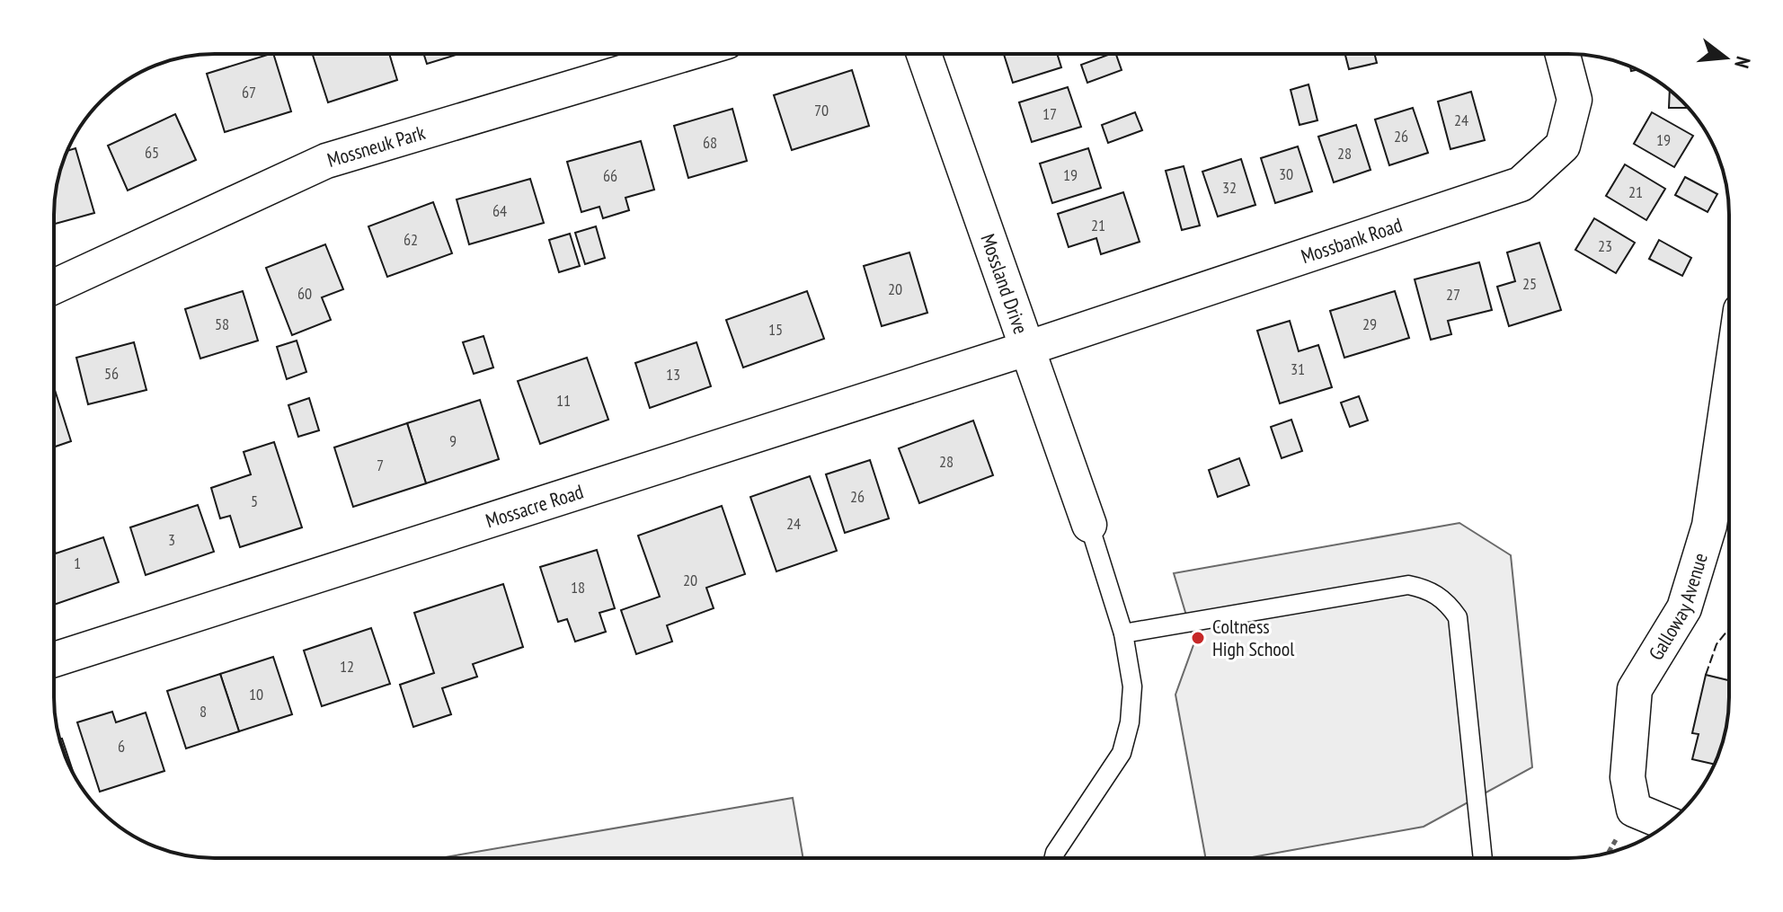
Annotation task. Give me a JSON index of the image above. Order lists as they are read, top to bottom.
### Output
{
  "streets": {
    "street": [
      "Mossneuk Park",
      "Mossbank Road",
      "Mossland Drive",
      "Mossacre Road",
      "Galloway Avenue"
    ]
  },
  "crossings": [
    ["Mossbank Road", "Mossland Drive"],
    ["Mossbank Road", "Mossacre Road"],
    ["Mossland Drive", "Mossacre Road"]
  ],
  "places": ["Coltness High School"],
  "house_numbers": [
    "67",
    "70",
    "17",
    "24",
    "26",
    "19",
    "68",
    "65",
    "28",
    "30",
    "19",
    "66",
    "32",
    "21",
    "64",
    "21",
    "62",
    "23",
    "25",
    "20",
    "60",
    "27",
    "58",
    "29",
    "15",
    "31",
    "56",
    "13",
    "11",
    "9",
    "28",
    "7",
    "26",
    "5",
    "24",
    "3",
    "1",
    "20",
    "18",
    "12",
    "10",
    "8",
    "6"
  ],
  "north": "right"
}
